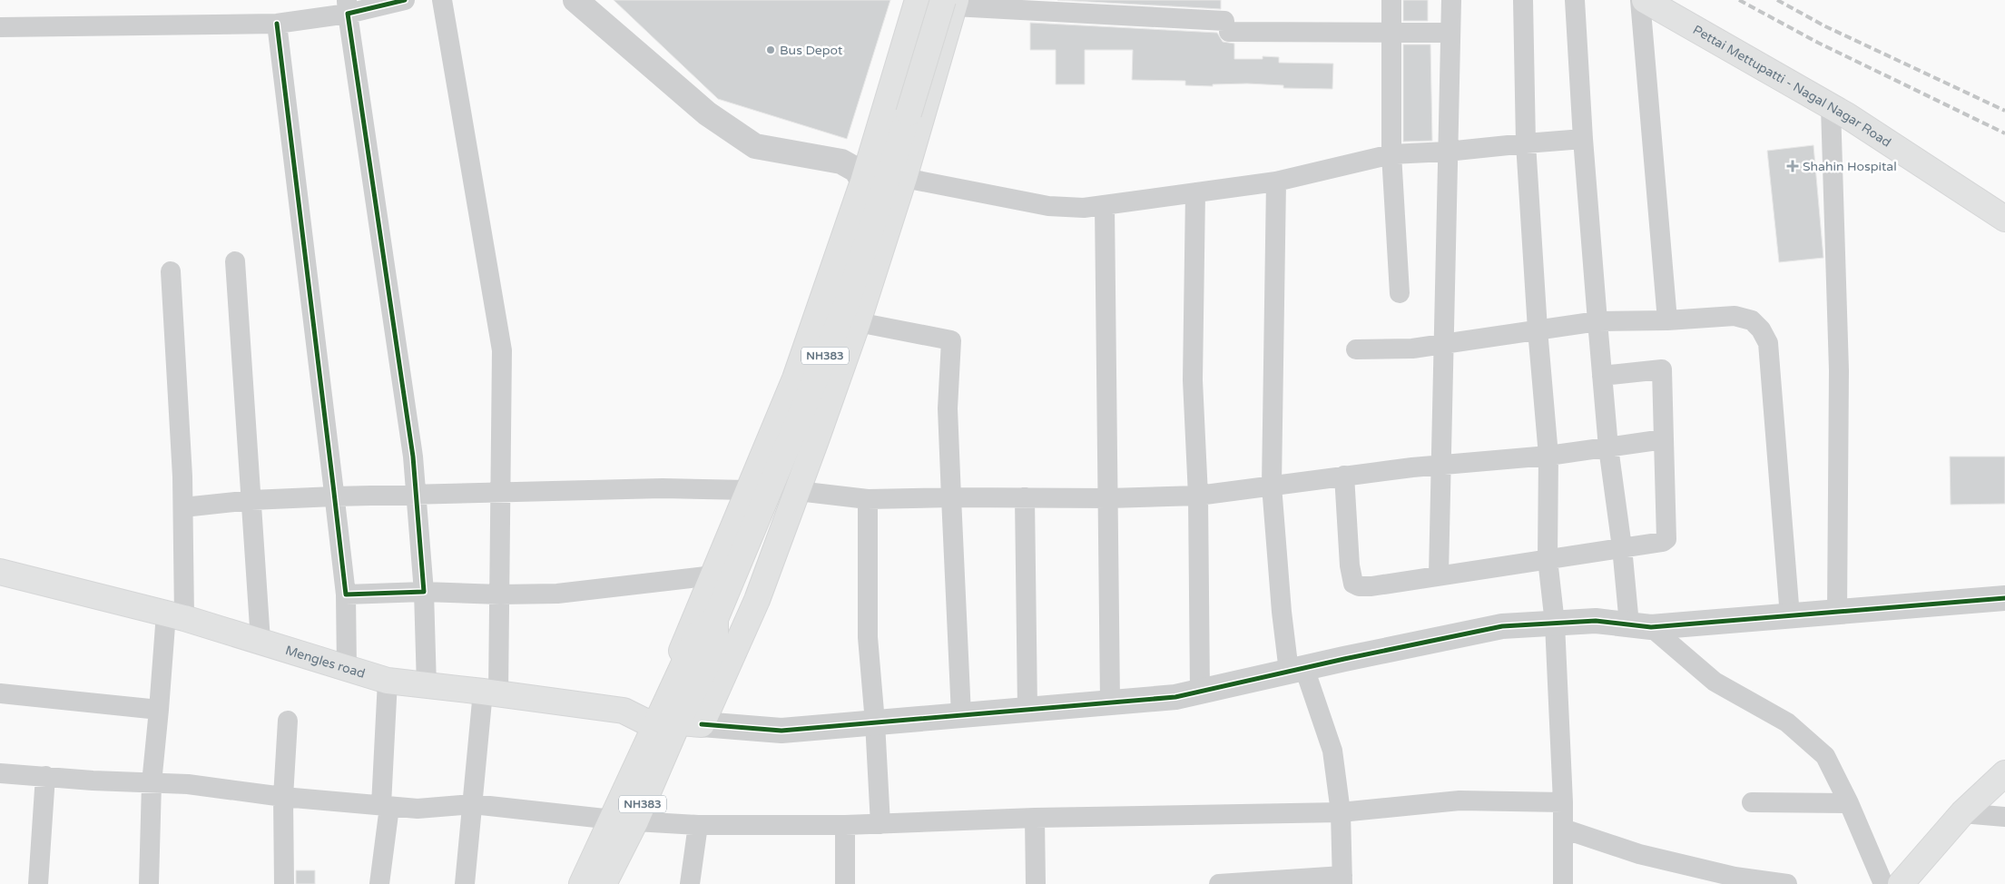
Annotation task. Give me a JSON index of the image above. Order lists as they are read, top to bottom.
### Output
{
  "streets": {
    "main road": ["Pettai Mettupatti - Nagal Nagar Road", "NH383", "Mengles road"]
  },
  "crossings": [
    ["NH383", "Mengles road"]
  ],
  "places": {
    "other": ["Bus Depot"],
    "health": ["Shahin Hospital"]
  }
}
